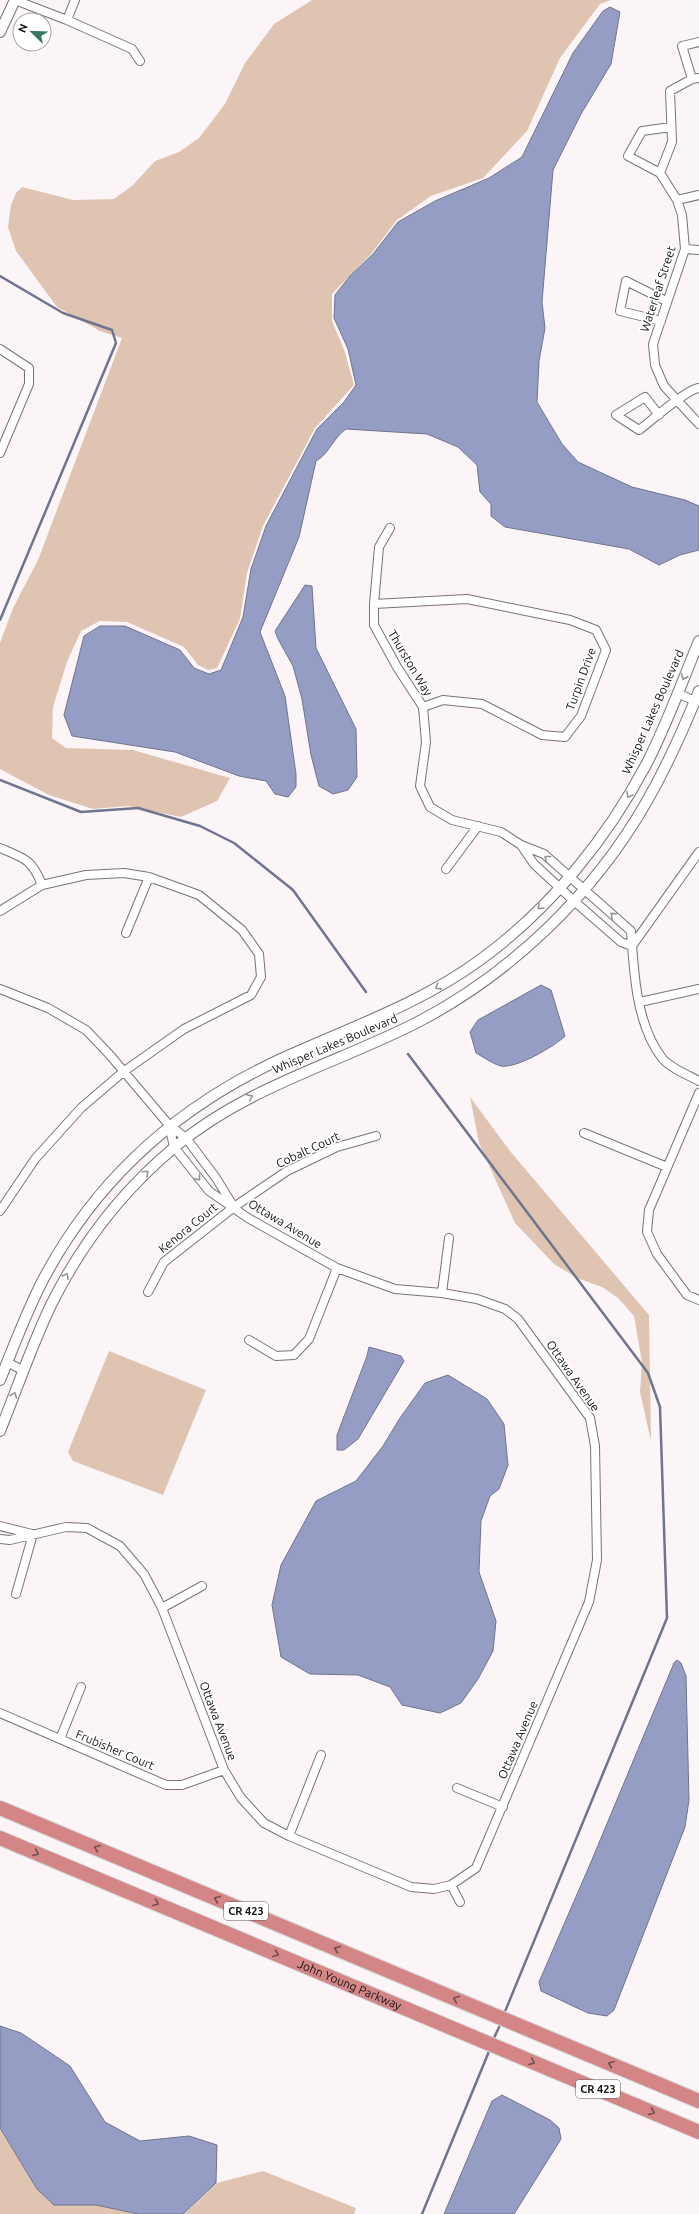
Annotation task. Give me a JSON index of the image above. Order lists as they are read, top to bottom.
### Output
{
  "streets": {
    "highway": ["CR 423", "John Young Parkway"],
    "street": [
      "Waterleaf Street",
      "Thurston Way",
      "Turpin Drive",
      "Whisper Lakes Boulevard",
      "Cobalt Court",
      "Ottawa Avenue",
      "Kenora Court",
      "Frubisher Court"
    ]
  },
  "crossings": [
    ["Thurston Way", "Turpin Drive"],
    ["Thurston Way", "Whisper Lakes Boulevard"],
    ["Whisper Lakes Boulevard", "Ottawa Avenue"],
    ["Cobalt Court", "Ottawa Avenue"],
    ["Cobalt Court", "Kenora Court"],
    ["Ottawa Avenue", "Kenora Court"],
    ["Ottawa Avenue", "Frubisher Court"]
  ],
  "north": "top left"
}
